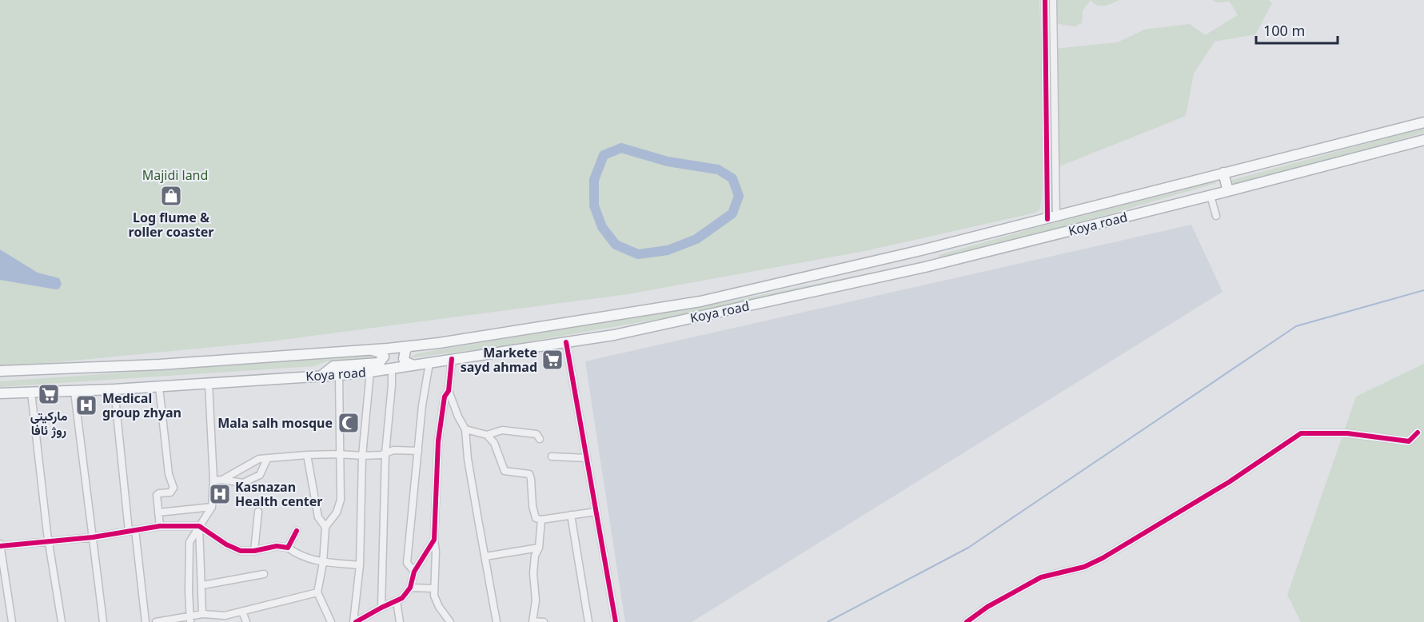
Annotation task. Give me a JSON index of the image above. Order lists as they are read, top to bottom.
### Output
{
  "streets": {
    "highway": ["Koya road"]
  },
  "parks": ["Majidi land"],
  "places": {
    "shop": ["Log flume & roller coaster"],
    "supermarket": ["Markete sayd ahmad", "ماركيتى روژ ئافا"],
    "hospital": ["Medical group zhyan", "Kasnazan Health center"],
    "mosque": ["Mala salh mosque"]
  },
  "scale_bar": "100 m"
}
